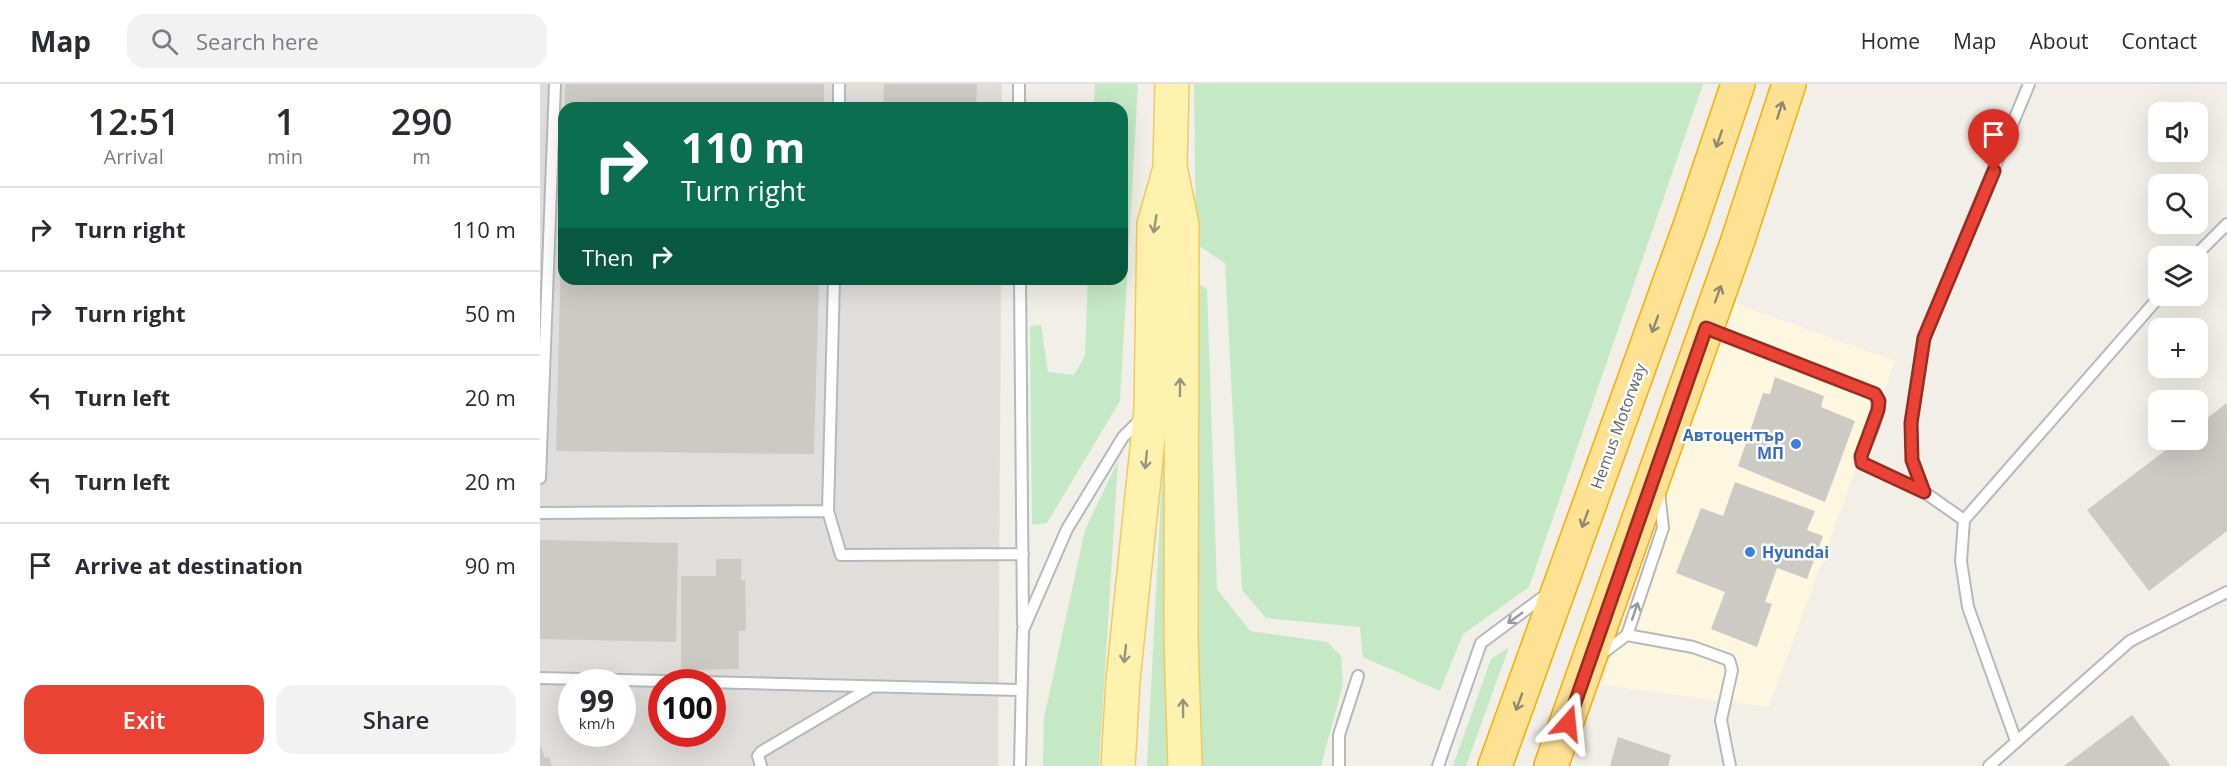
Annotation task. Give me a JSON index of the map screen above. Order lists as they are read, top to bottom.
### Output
{
  "streets": {
    "highway": ["Hemus Motorway"]
  },
  "places": ["Автоцентър МП", "Hyundai"],
  "page": {
    "header": "Map",
    "search": "Search here",
    "nav": [
      "Home",
      "Map",
      "About",
      "Contact"
    ],
    "eta": [
      "12:51",
      "Arrival",
      "1",
      "min",
      "290",
      "m"
    ],
    "map_buttons": ["+", "−"],
    "turn": ["110 m", "Turn right"],
    "list": [
      {
        "name": "Turn right",
        "value": "110 m"
      },
      {
        "name": "Turn right",
        "value": "50 m"
      },
      {
        "name": "Turn left",
        "value": "20 m"
      },
      {
        "name": "Turn left",
        "value": "20 m"
      },
      {
        "name": "Arrive at destination",
        "value": "90 m"
      }
    ],
    "then": "Then",
    "speed": "99 km/h",
    "limit": "100",
    "buttons": ["Exit", "Share"]
  }
}
